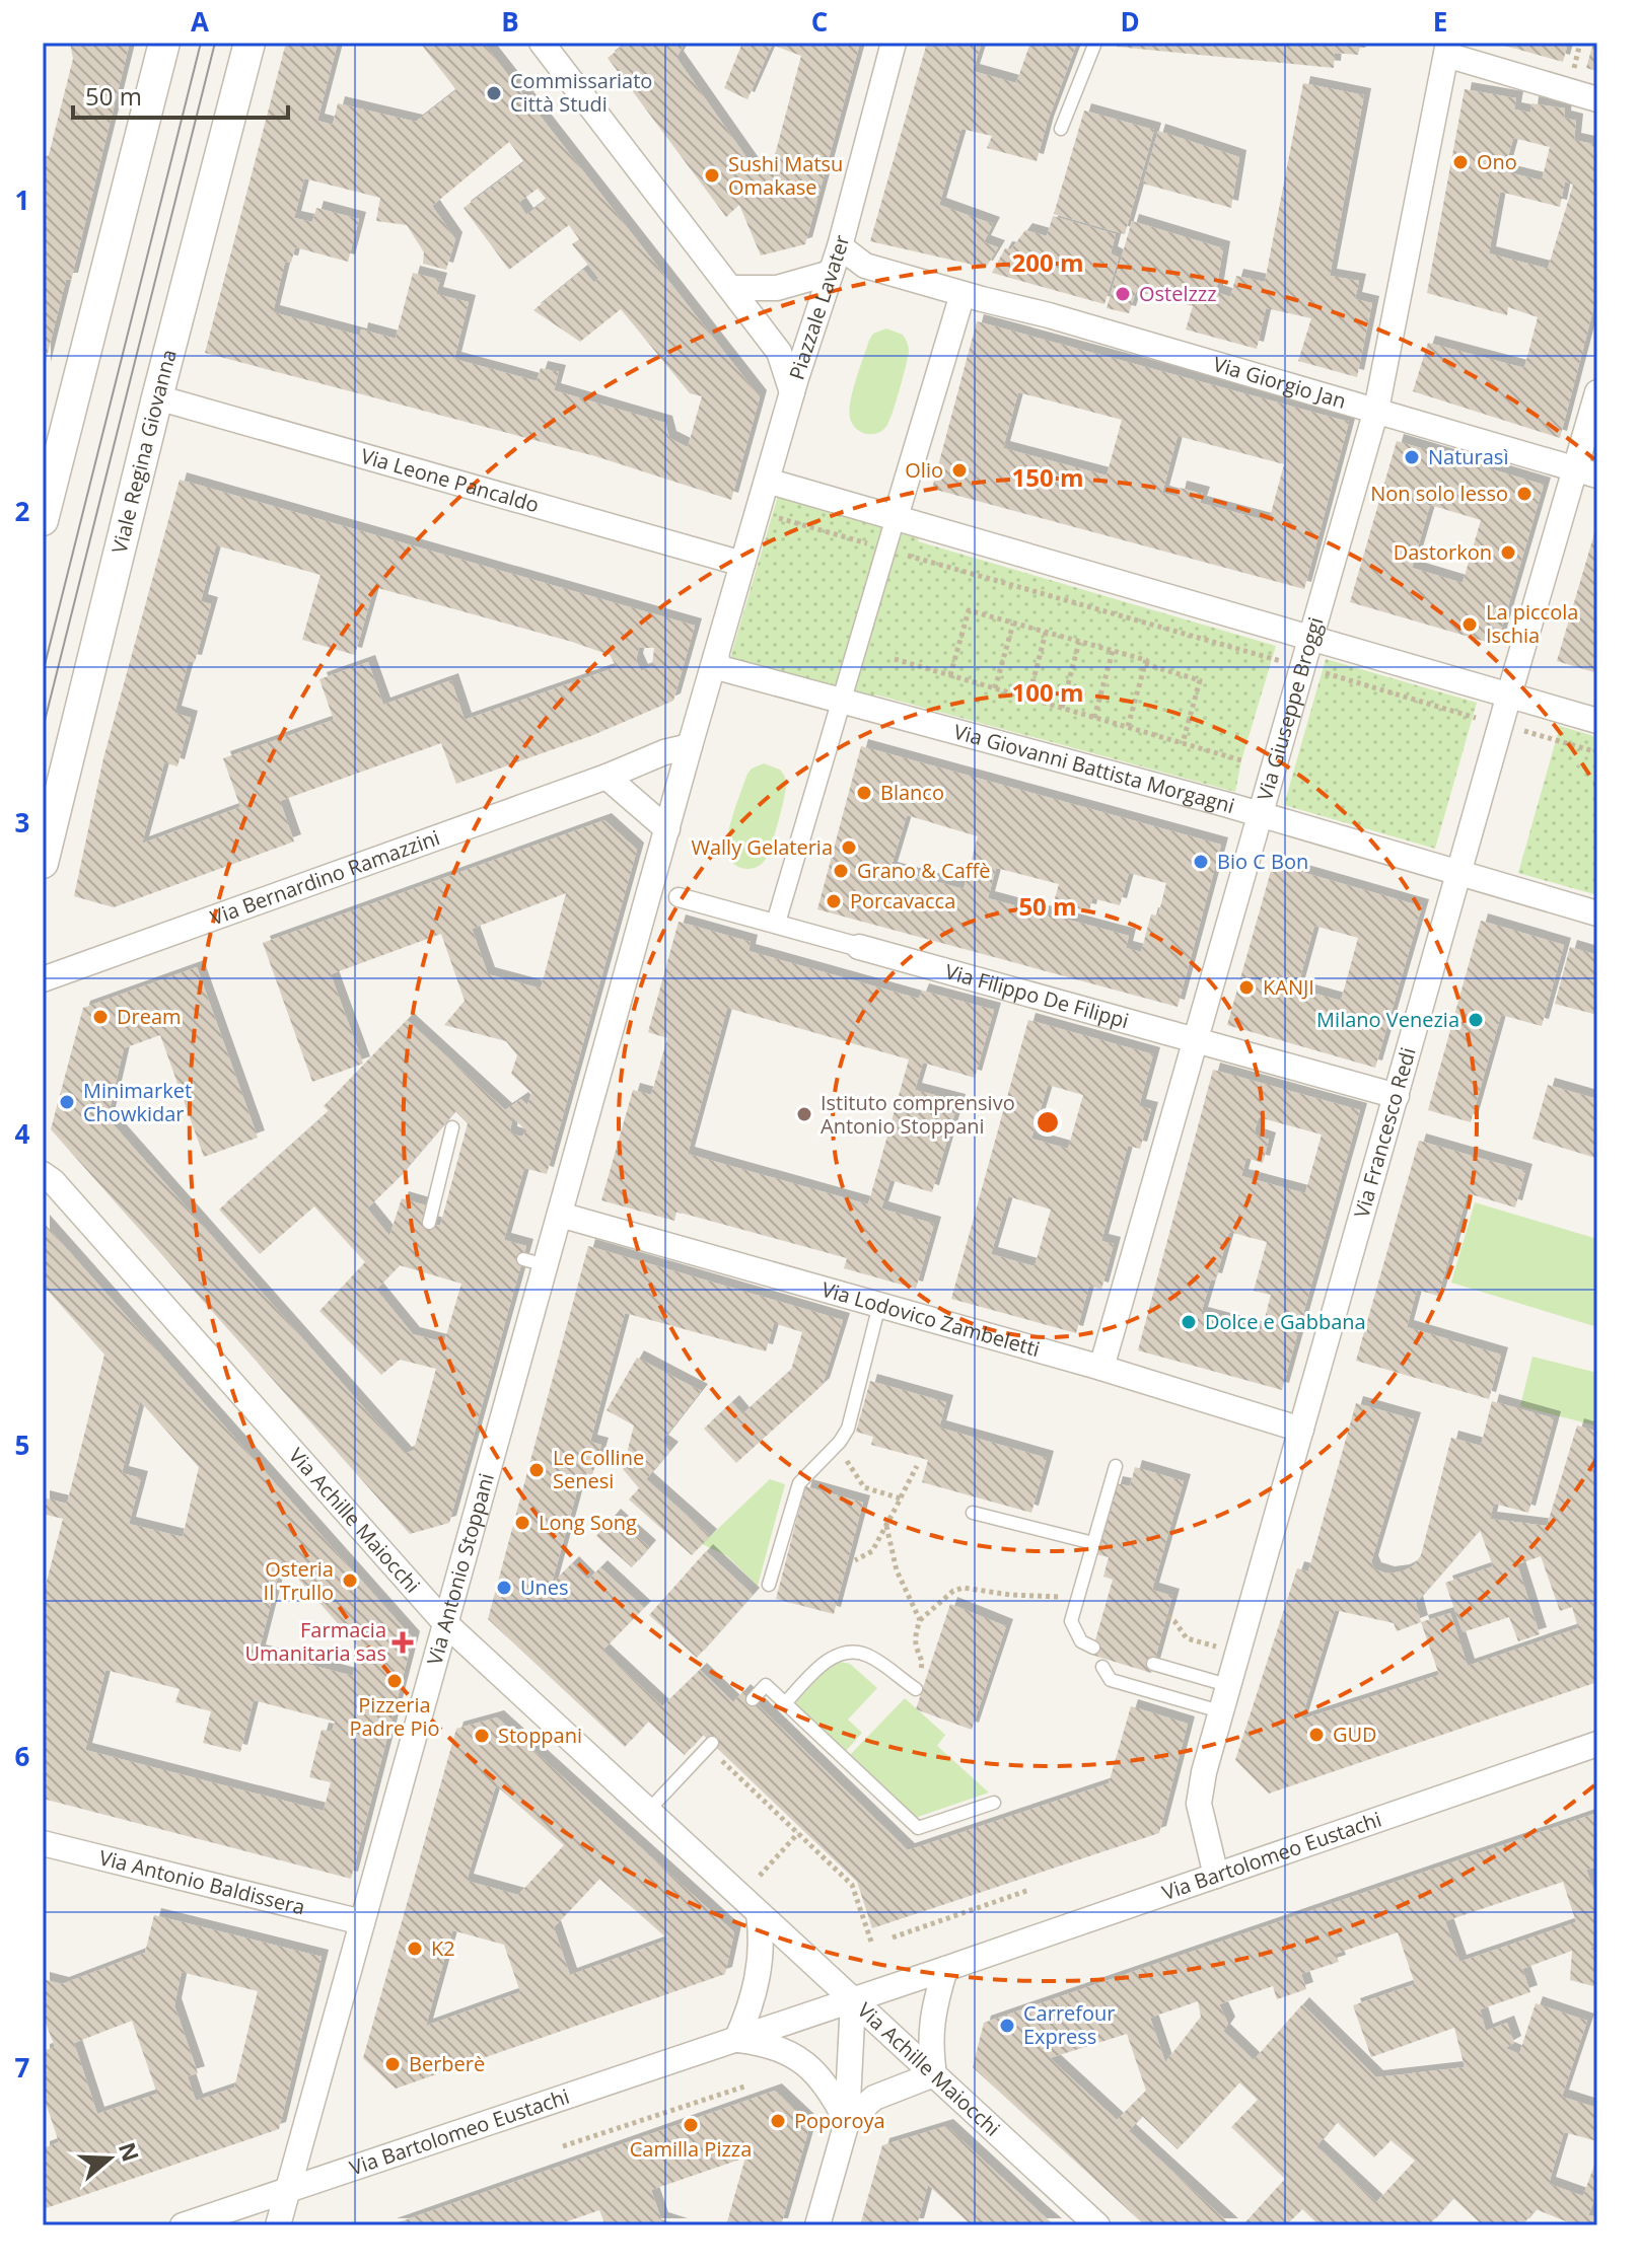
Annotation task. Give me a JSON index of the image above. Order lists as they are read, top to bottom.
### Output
{
  "streets": {
    "street": [
      "Piazzale Lavater",
      "Via Giorgio Jan",
      "Viale Regina Giovanna",
      "Via Leone Pancaldo",
      "Via Giuseppe Broggi",
      "Via Giovanni Battista Morgagni",
      "Via Bernardino Ramazzini",
      "Via Filippo De Filippi",
      "Via Francesco Redi",
      "Via Lodovico Zambeletti",
      "Via Achille Maiocchi",
      "Via Antonio Stoppani",
      "Via Bartolomeo Eustachi",
      "Via Antonio Baldissera"
    ]
  },
  "crossings": [
    ["Piazzale Lavater", "Via Giorgio Jan"],
    ["Piazzale Lavater", "Via Leone Pancaldo"],
    ["Piazzale Lavater", "Via Bernardino Ramazzini"],
    ["Piazzale Lavater", "Via Antonio Stoppani"],
    ["Via Giorgio Jan", "Via Giuseppe Broggi"],
    ["Via Giorgio Jan", "Via Francesco Redi"],
    ["Viale Regina Giovanna", "Via Leone Pancaldo"],
    ["Via Giuseppe Broggi", "Via Giovanni Battista Morgagni"],
    ["Via Giuseppe Broggi", "Via Filippo De Filippi"],
    ["Via Giuseppe Broggi", "Via Lodovico Zambeletti"],
    ["Via Giovanni Battista Morgagni", "Via Francesco Redi"],
    ["Via Filippo De Filippi", "Via Francesco Redi"],
    ["Via Francesco Redi", "Via Lodovico Zambeletti"],
    ["Via Francesco Redi", "Via Bartolomeo Eustachi"],
    ["Via Lodovico Zambeletti", "Via Antonio Stoppani"],
    ["Via Achille Maiocchi", "Via Antonio Stoppani"],
    ["Via Achille Maiocchi", "Via Bartolomeo Eustachi"],
    ["Via Antonio Stoppani", "Via Bartolomeo Eustachi"],
    ["Via Antonio Stoppani", "Via Antonio Baldissera"]
  ],
  "places": {
    "other": [
      "Commissariato Città Studi",
      "Ono",
      "Sushi Matsu Omakase",
      "Ostelzzz",
      "Naturasì",
      "Olio",
      "Non solo lesso",
      "Dastorkon",
      "La piccola Ischia",
      "Blanco",
      "Wally Gelateria",
      "Bio C Bon",
      "Grano & Caffè",
      "Porcavacca",
      "KANJI",
      "Dream",
      "Milano Venezia",
      "Minimarket Chowkidar",
      "Istituto comprensivo Antonio Stoppani",
      "Dolce e Gabbana",
      "Le Colline Senesi",
      "Long Song",
      "Osteria Il Trullo",
      "Unes",
      "Pizzeria Padre Pio",
      "GUD",
      "Stoppani",
      "K2",
      "Carrefour Express",
      "Berberè",
      "Poporoya",
      "Camilla Pizza"
    ],
    "health": ["Farmacia Umanitaria sas"]
  },
  "scale_bar": "50 m",
  "north": "right",
  "grid": {
    "columns": [
      "A",
      "B",
      "C",
      "D",
      "E"
    ],
    "rows": [
      "1",
      "2",
      "3",
      "4",
      "5",
      "6",
      "7"
    ]
  },
  "rings": [
    "200 m",
    "150 m",
    "100 m",
    "50 m"
  ]
}
